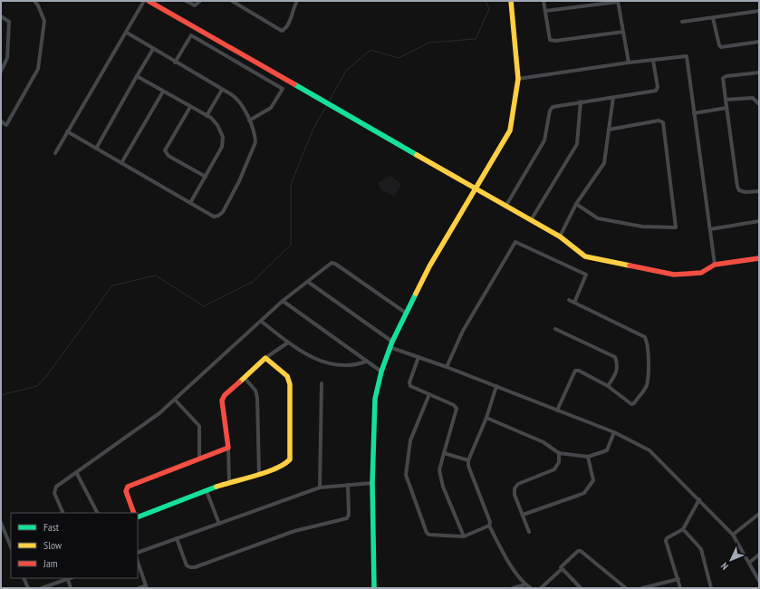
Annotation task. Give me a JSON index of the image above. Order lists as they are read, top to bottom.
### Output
{
  "legend": ["Fast", "Slow", "Jam"],
  "north": "bottom left"
}
